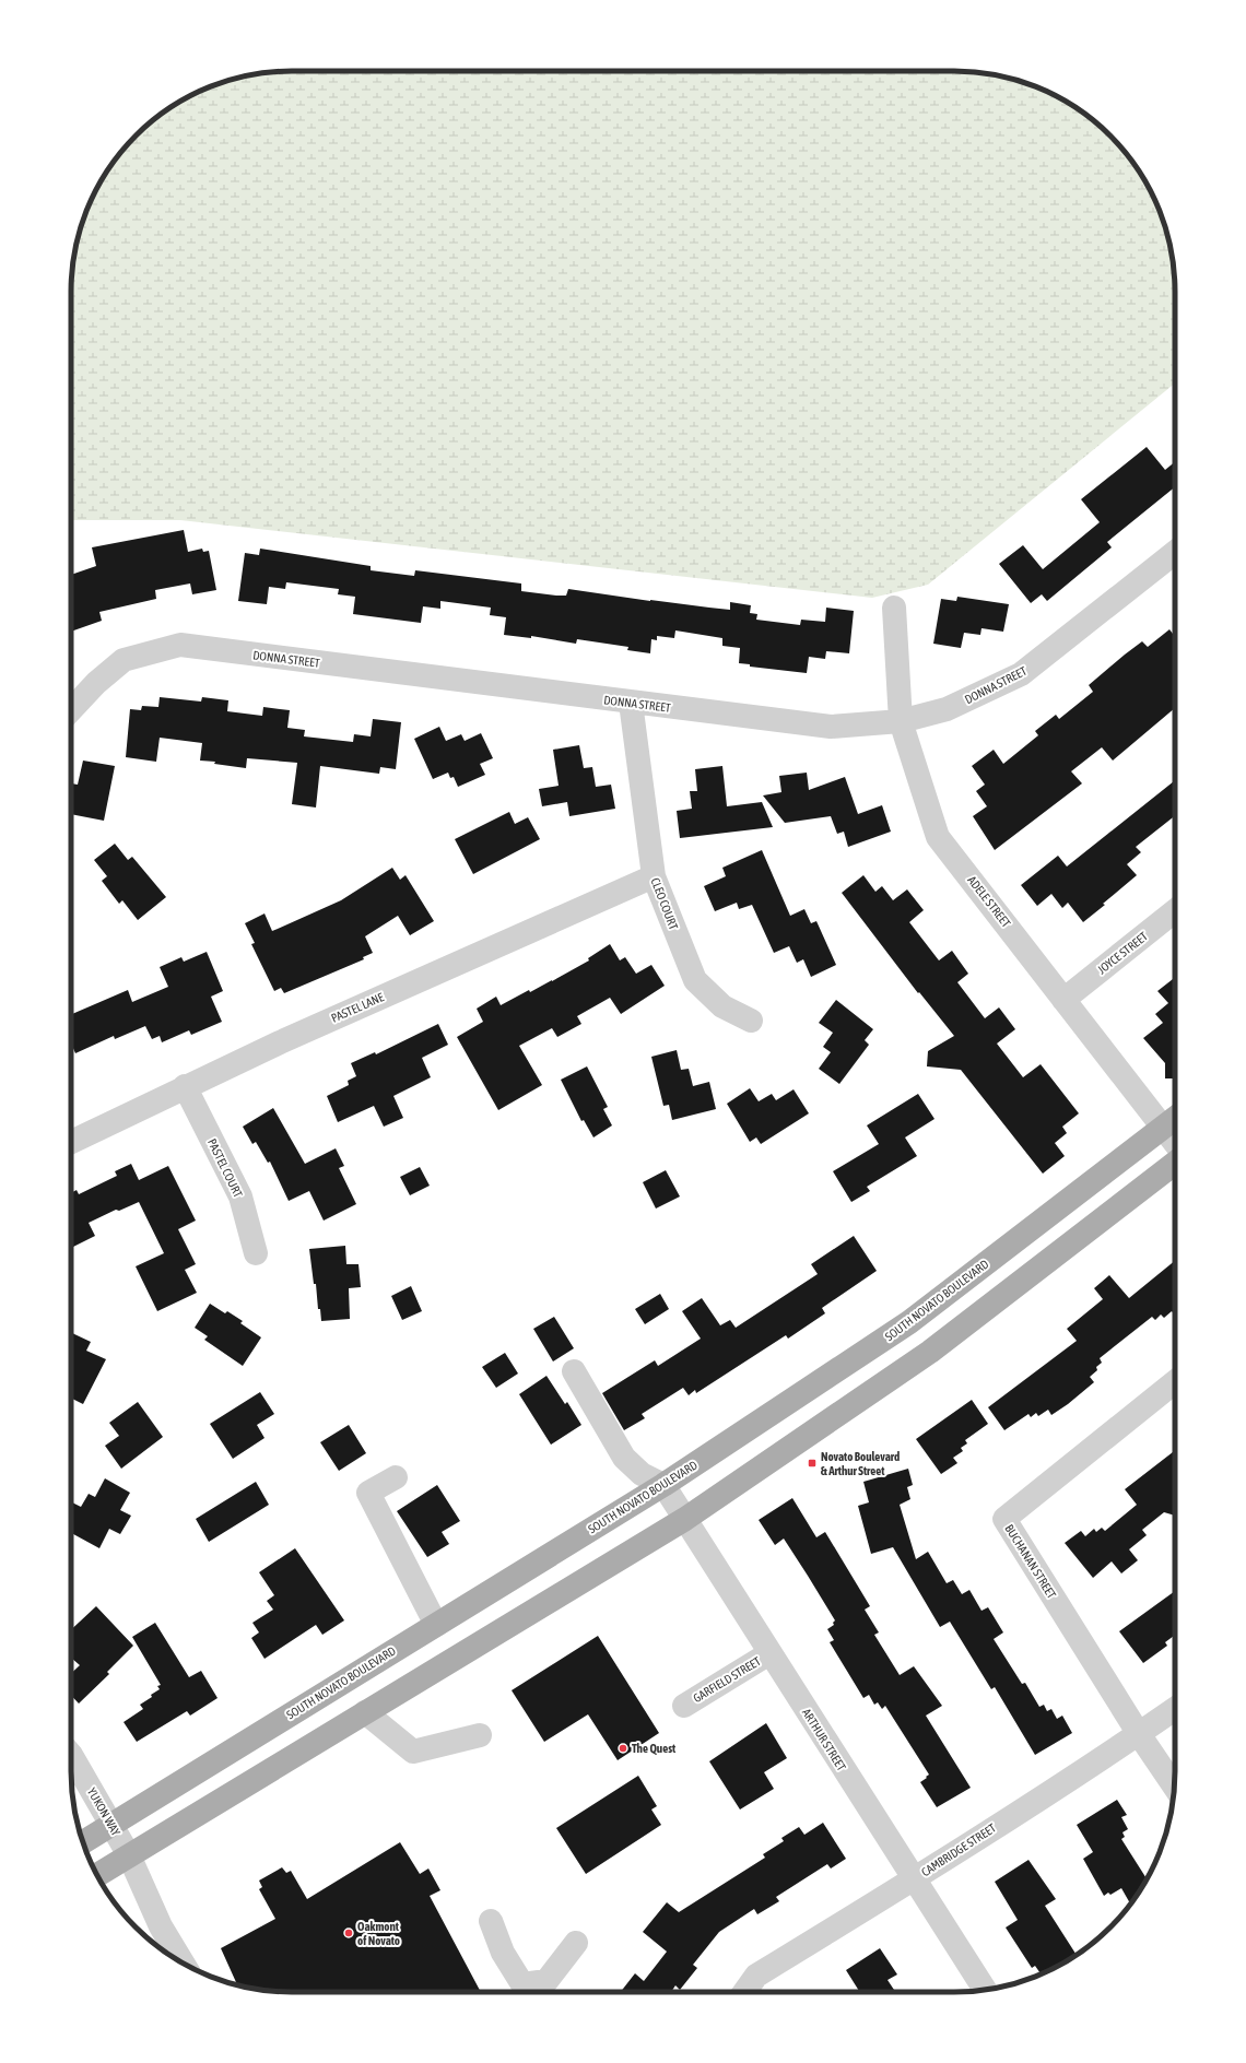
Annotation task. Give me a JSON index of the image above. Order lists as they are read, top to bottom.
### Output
{
  "streets": {
    "main road": ["SOUTH NOVATO BOULEVARD"],
    "street": [
      "DONNA STREET",
      "ADELE STREET",
      "CLEO COURT",
      "JOYCE STREET",
      "PASTEL LANE",
      "PASTEL COURT",
      "BUCHANAN STREET",
      "GARFIELD STREET",
      "ARTHUR STREET",
      "YUKON WAY",
      "CAMBRIDGE STREET"
    ]
  },
  "crossings": [
    ["DONNA STREET", "ADELE STREET"],
    ["DONNA STREET", "CLEO COURT"],
    ["ADELE STREET", "JOYCE STREET"],
    ["ADELE STREET", "SOUTH NOVATO BOULEVARD"],
    ["CLEO COURT", "PASTEL LANE"],
    ["PASTEL LANE", "PASTEL COURT"],
    ["SOUTH NOVATO BOULEVARD", "ARTHUR STREET"],
    ["SOUTH NOVATO BOULEVARD", "YUKON WAY"],
    ["BUCHANAN STREET", "CAMBRIDGE STREET"],
    ["GARFIELD STREET", "ARTHUR STREET"],
    ["ARTHUR STREET", "CAMBRIDGE STREET"]
  ],
  "places": {
    "transit": ["Novato Boulevard & Arthur Street"],
    "other": ["The Quest", "Oakmont of Novato"]
  }
}
